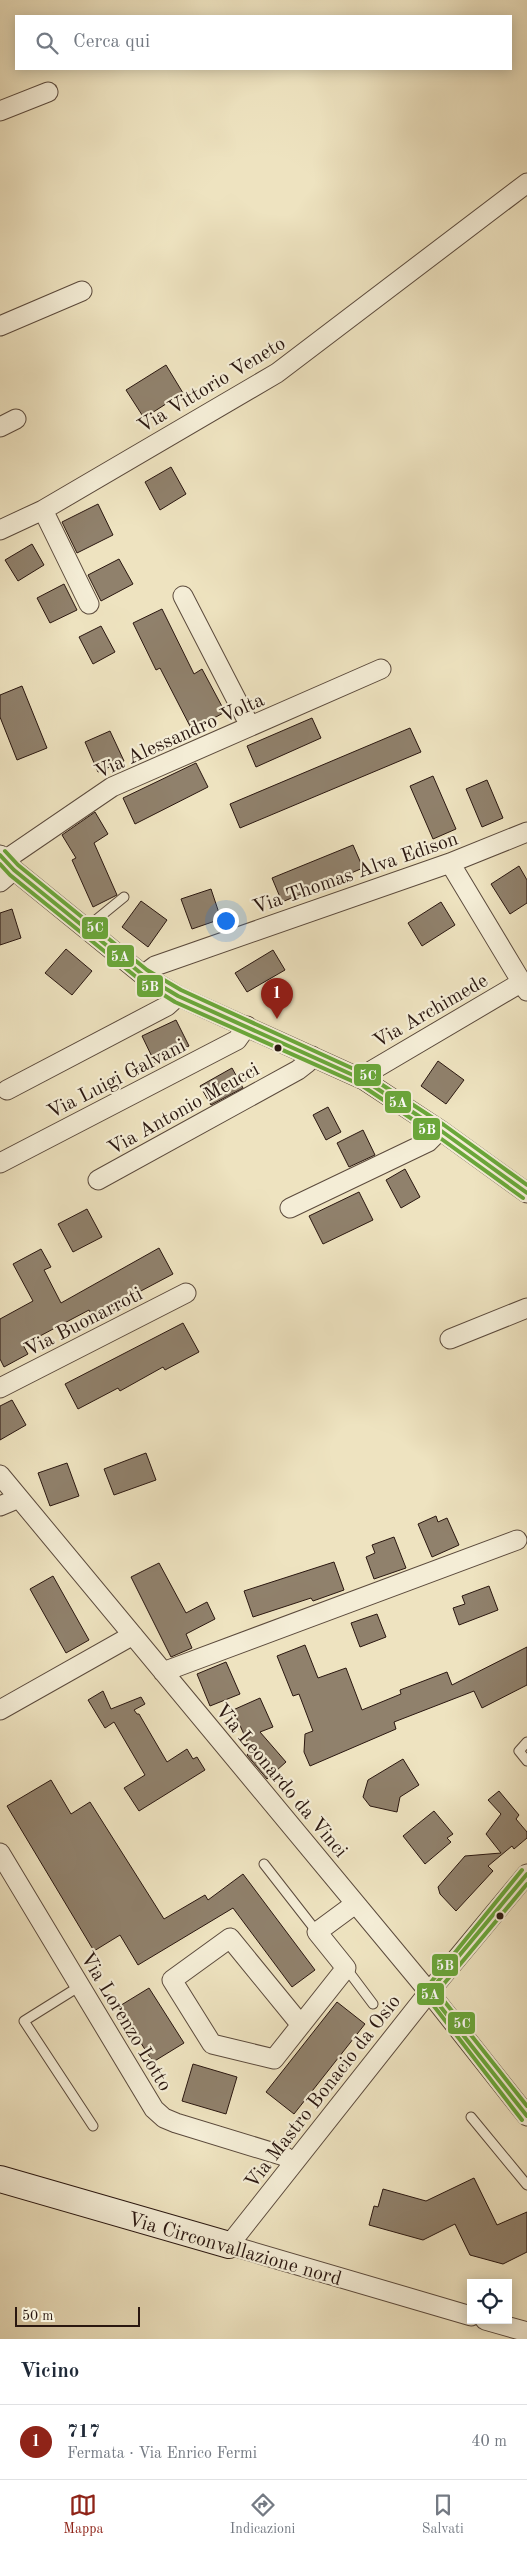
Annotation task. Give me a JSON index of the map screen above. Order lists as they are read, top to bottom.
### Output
{
  "streets": {
    "street": [
      "Via Vittorio Veneto",
      "Via Alessandro Volta",
      "Via Thomas Alva Edison",
      "Via Archimede",
      "Via Luigi Galvani",
      "Via Antonio Meucci",
      "Via Buonarroti",
      "Via Leonardo da Vinci",
      "Via Lorenzo Lotto",
      "Via Mastro Bonacio da Osio",
      "Via Circonvallazione nord"
    ]
  },
  "crossings": [
    ["Via Thomas Alva Edison", "Via Archimede"],
    ["Via Leonardo da Vinci", "Via Mastro Bonacio da Osio"],
    ["Via Lorenzo Lotto", "Via Mastro Bonacio da Osio"],
    ["Via Mastro Bonacio da Osio", "Via Circonvallazione nord"]
  ],
  "lines": ["transit line 5C", "transit line 5A", "transit line 5B"],
  "scale_bar": "50 m",
  "page": {
    "search": "Cerca qui",
    "pins": "1",
    "scale": "50 m",
    "heading": "Vicino",
    "list": [
      {
        "mark": "1",
        "name": "717",
        "note": "Fermata · Via Enrico Fermi",
        "value": "40 m"
      }
    ],
    "nav": ["Mappa", "Indicazioni", "Salvati"]
  }
}
